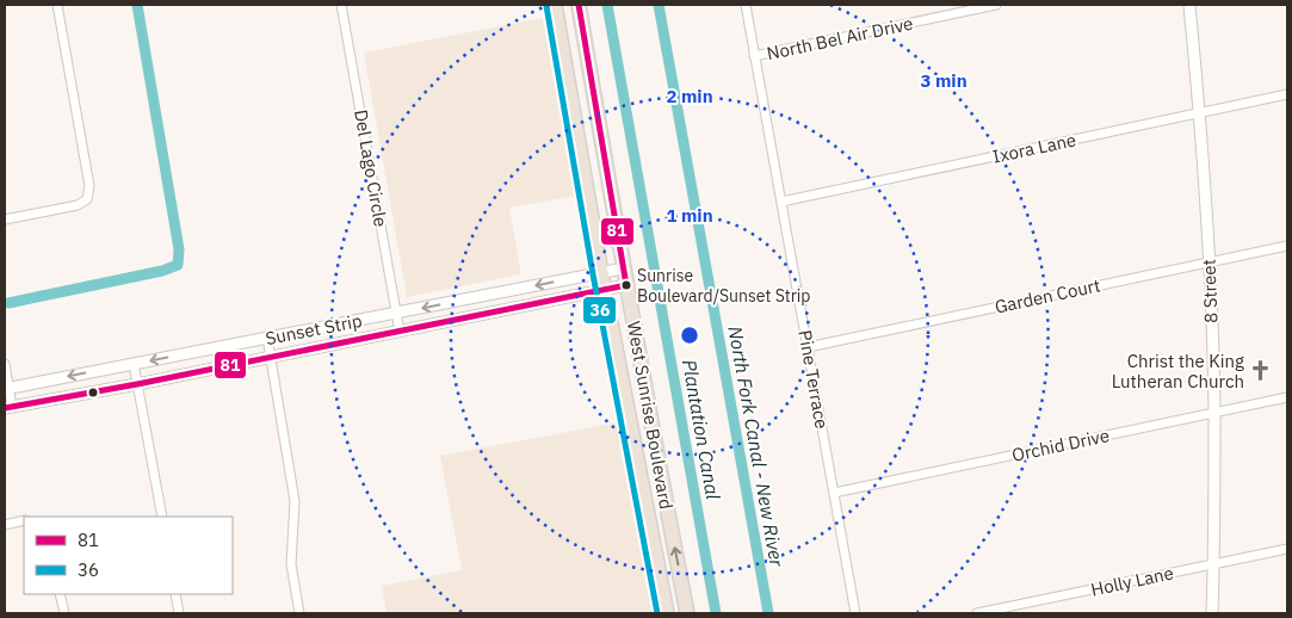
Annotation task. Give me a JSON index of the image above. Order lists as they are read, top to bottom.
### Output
{
  "streets": {
    "highway": ["West Sunrise Boulevard"],
    "street": [
      "North Bel Air Drive",
      "Ixora Lane",
      "Del Lago Circle",
      "8 Street",
      "Garden Court",
      "Sunset Strip",
      "Pine Terrace",
      "Orchid Drive",
      "Holly Lane"
    ]
  },
  "crossings": [
    ["North Bel Air Drive", "Pine Terrace"],
    ["Ixora Lane", "8 Street"],
    ["Ixora Lane", "Pine Terrace"],
    ["Del Lago Circle", "Sunset Strip"],
    ["8 Street", "Garden Court"],
    ["8 Street", "Orchid Drive"],
    ["8 Street", "Holly Lane"],
    ["Garden Court", "Pine Terrace"],
    ["Sunset Strip", "West Sunrise Boulevard"],
    ["Pine Terrace", "Orchid Drive"]
  ],
  "water": ["Plantation Canal", "North Fork Canal - New River"],
  "places": {
    "other": ["Sunrise Boulevard/Sunset Strip"],
    "church": ["Christ the King Lutheran Church"]
  },
  "lines": ["transit line 81", "transit line 36"],
  "legend": ["81", "36"],
  "rings": ["3 min", "2 min", "1 min"]
}
